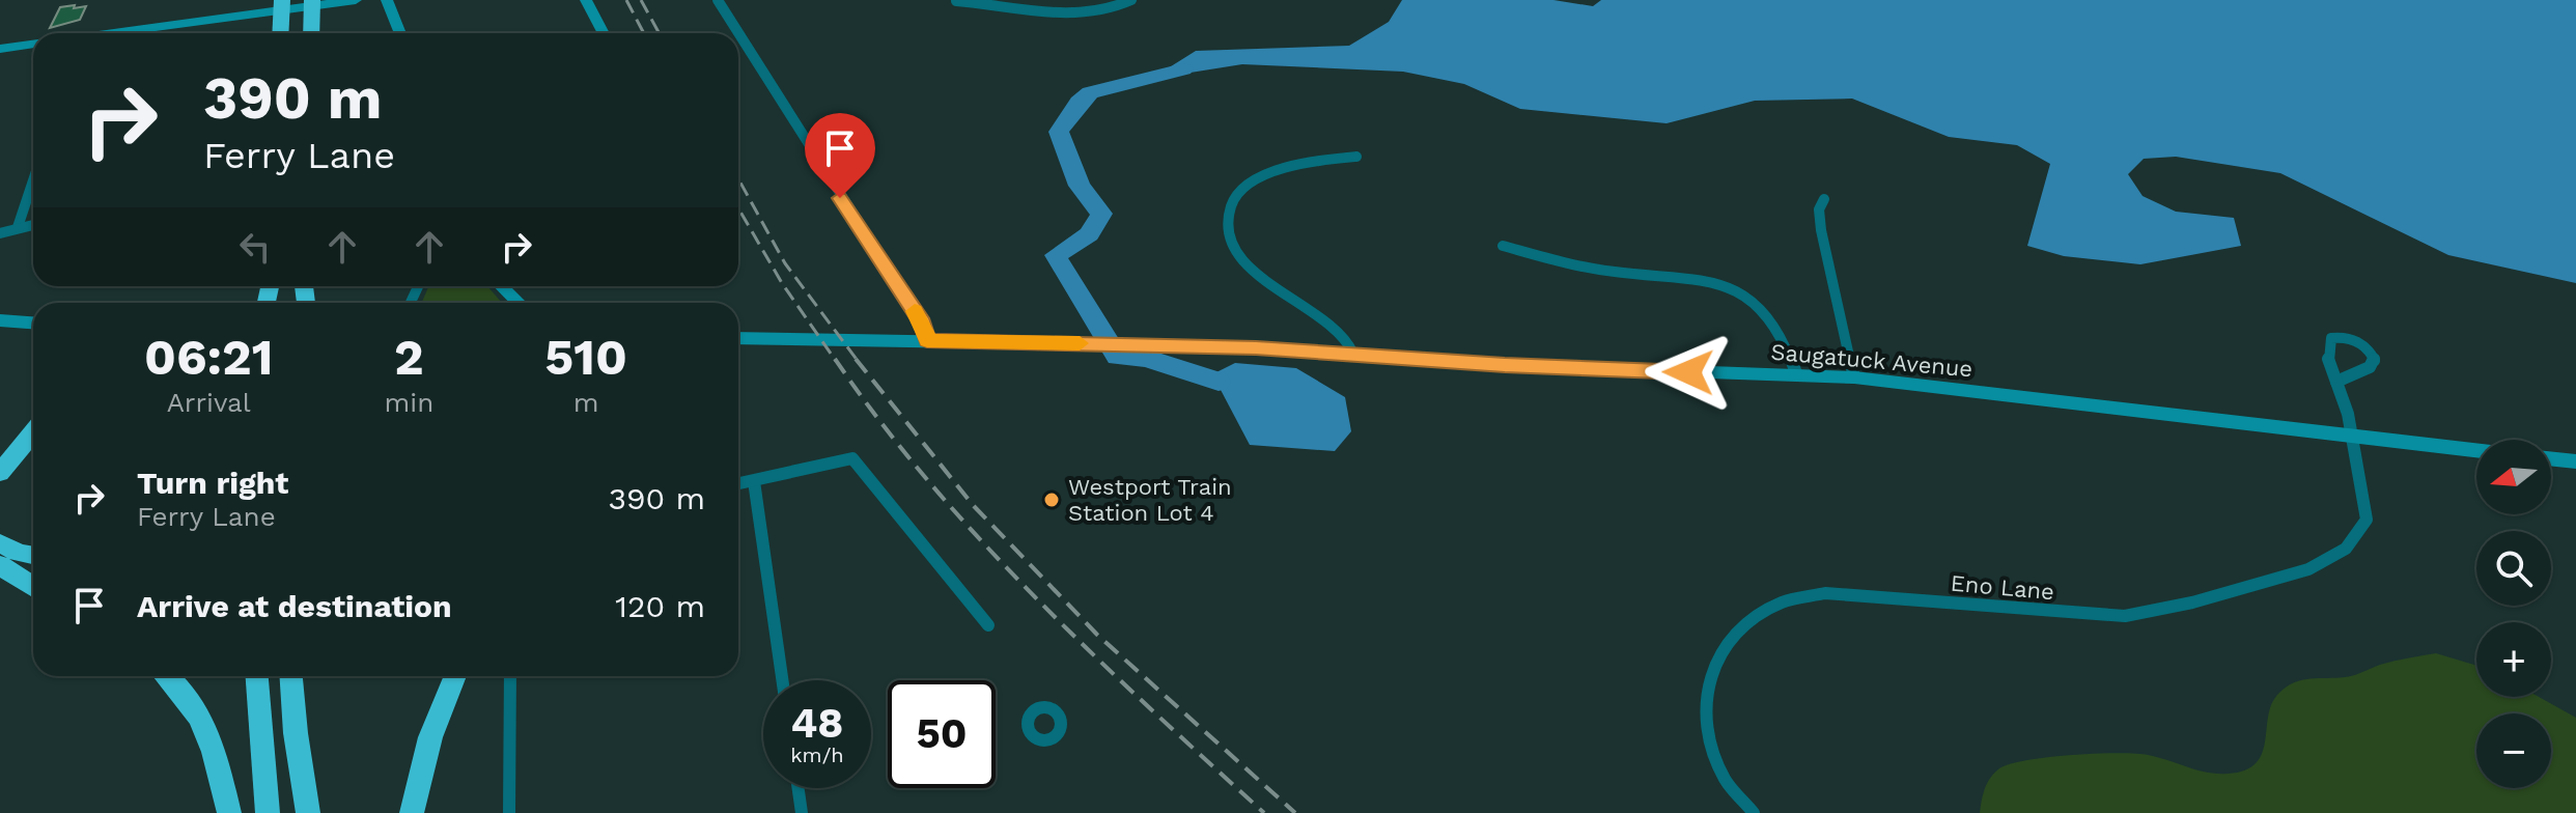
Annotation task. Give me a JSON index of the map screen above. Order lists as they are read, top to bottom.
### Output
{
  "streets": {
    "main road": ["Saugatuck Avenue"],
    "street": ["Eno Lane"]
  },
  "crossings": [
    ["Saugatuck Avenue", "Eno Lane"]
  ],
  "places": ["Westport Train Station Lot 4"],
  "north": "left",
  "page": {
    "turn": ["390 m", "Ferry Lane"],
    "eta": [
      "06:21",
      "Arrival",
      "2",
      "min",
      "510",
      "m"
    ],
    "map_buttons": ["+", "−"],
    "list": [
      {
        "name": "Turn right",
        "note": "Ferry Lane",
        "value": "390 m"
      },
      {
        "name": "Arrive at destination",
        "value": "120 m"
      }
    ],
    "speed": "48 km/h",
    "limit": "50"
  }
}
